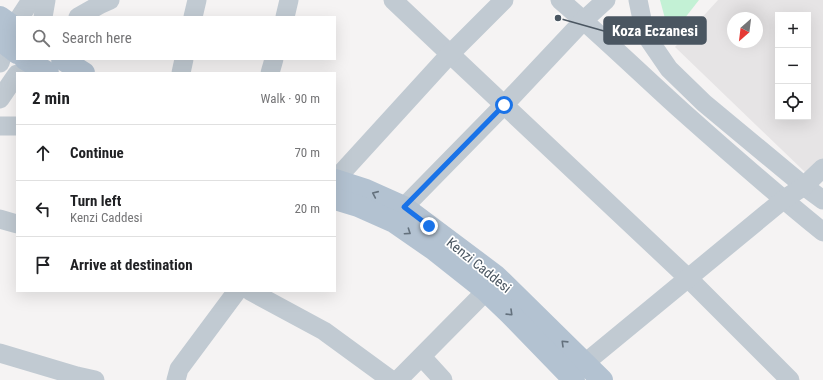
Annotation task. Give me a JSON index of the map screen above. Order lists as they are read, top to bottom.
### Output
{
  "streets": {
    "main road": ["Kenzi Caddesi"]
  },
  "places": ["Koza Eczanesi"],
  "north": "bottom left",
  "page": {
    "map_buttons": ["+", "−"],
    "search": "Search here",
    "heading": ["2 min", "Walk · 90 m"],
    "list": [
      ["Continue", "70 m"],
      ["Turn left", "Kenzi Caddesi", "20 m"],
      "Arrive at destination"
    ]
  }
}
